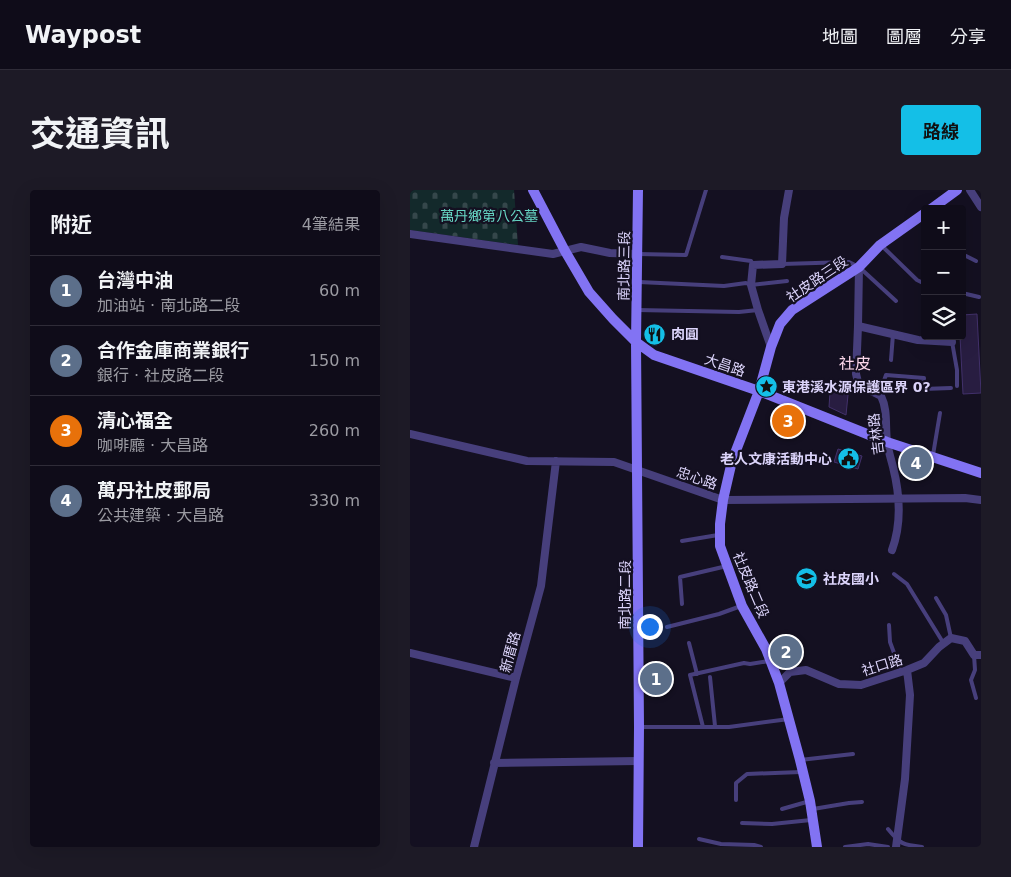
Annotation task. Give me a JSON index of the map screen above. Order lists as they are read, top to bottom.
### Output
{
  "streets": {
    "street": [
      "南北路三段",
      "社皮路三段",
      "大昌路",
      "吉林路",
      "忠心路",
      "社皮路二段",
      "南北路二段",
      "新厝路",
      "社口路"
    ]
  },
  "crossings": [
    ["南北路三段", "大昌路"],
    ["南北路三段", "南北路二段"],
    ["社皮路三段", "大昌路"],
    ["社皮路三段", "吉林路"],
    ["社皮路三段", "社皮路二段"],
    ["大昌路", "吉林路"],
    ["大昌路", "社皮路二段"],
    ["大昌路", "南北路二段"],
    ["吉林路", "忠心路"],
    ["忠心路", "社皮路二段"],
    ["忠心路", "南北路二段"],
    ["忠心路", "新厝路"],
    ["社皮路二段", "社口路"]
  ],
  "districts": ["社皮"],
  "parks": ["萬丹鄉第八公墓"],
  "places": {
    "restaurant": ["肉圓"],
    "place": ["東港溪水源保護區界 0?"],
    "public building": ["老人文康活動中心"],
    "school or university": ["社皮國小"]
  },
  "page": {
    "header": "Waypost",
    "nav": ["地圖", "圖層", "分享"],
    "title": "交通資訊",
    "buttons": "路線",
    "heading": ["附近", "4筆結果"],
    "map_buttons": ["+", "−"],
    "list": [
      {
        "mark": "1",
        "name": "台灣中油",
        "note": "加油站 · 南北路二段",
        "value": "60 m"
      },
      {
        "mark": "2",
        "name": "合作金庫商業銀行",
        "note": "銀行 · 社皮路二段",
        "value": "150 m"
      },
      {
        "mark": "3",
        "name": "清心福全",
        "note": "咖啡廳 · 大昌路",
        "value": "260 m"
      },
      {
        "mark": "4",
        "name": "萬丹社皮郵局",
        "note": "公共建築 · 大昌路",
        "value": "330 m"
      }
    ],
    "pins": [
      "3",
      "4",
      "2",
      "1"
    ]
  }
}
